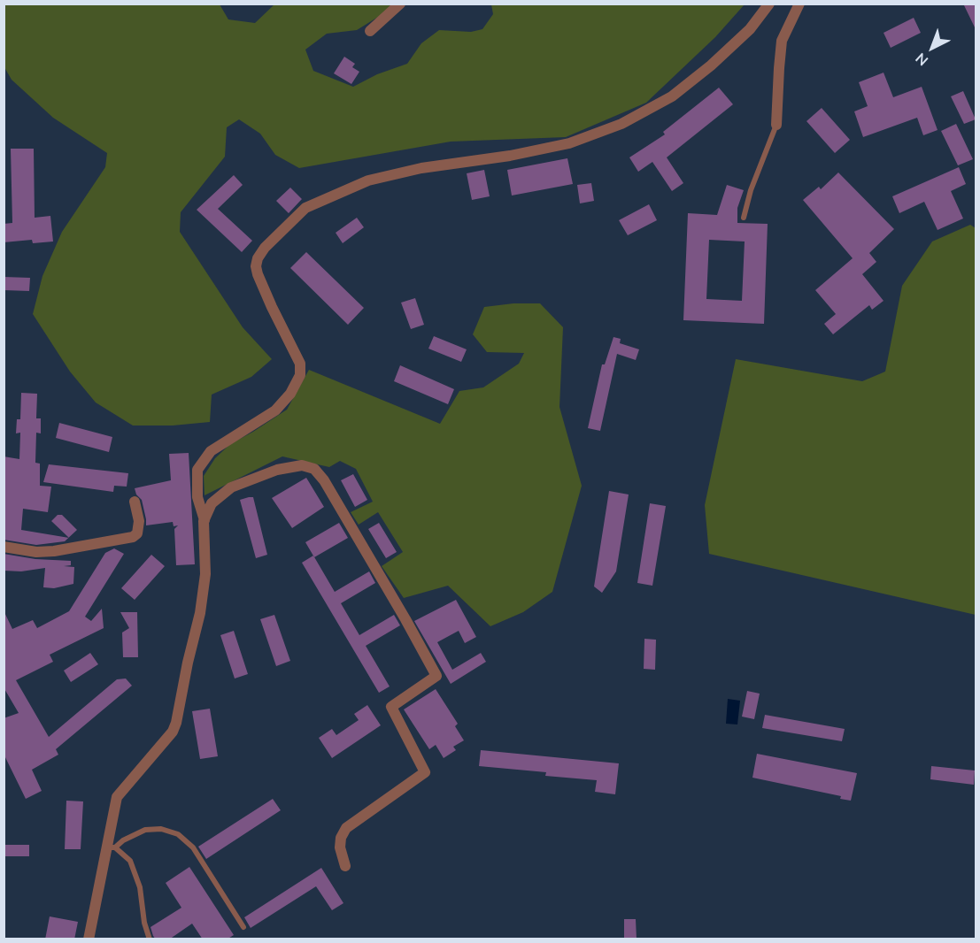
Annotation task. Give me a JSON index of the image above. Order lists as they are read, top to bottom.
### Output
{
  "north": "bottom left"
}
